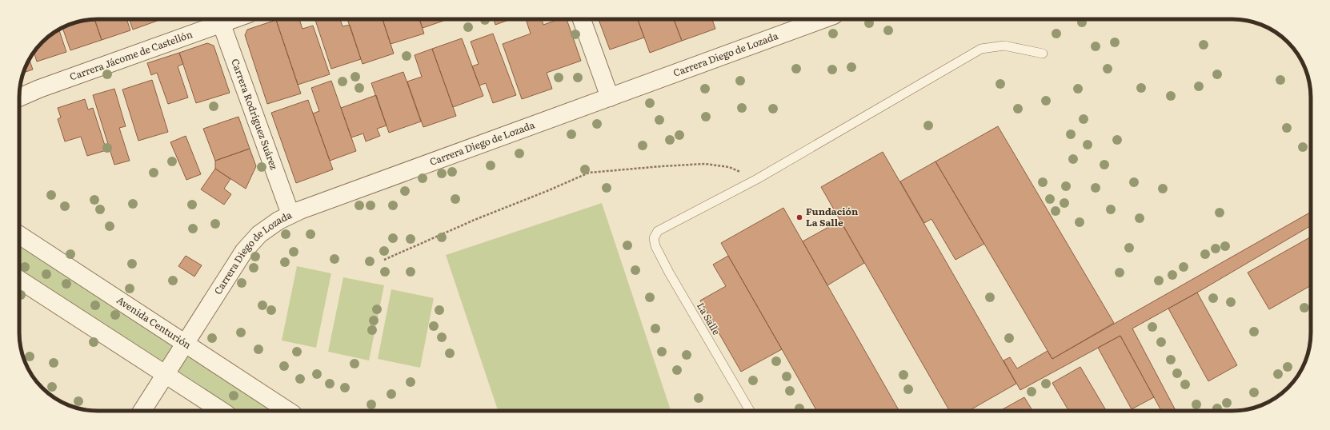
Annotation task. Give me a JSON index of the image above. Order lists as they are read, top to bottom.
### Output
{
  "streets": {
    "street": [
      "Carrera Diego de Lozada",
      "Carrera Jácome de Castellón",
      "Carrera Rodríguez Suárez",
      "Avenida Centurión"
    ],
    "lane": ["La Salle"]
  },
  "crossings": [
    ["Carrera Diego de Lozada", "Carrera Rodríguez Suárez"],
    ["Carrera Diego de Lozada", "Avenida Centurión"],
    ["Carrera Jácome de Castellón", "Carrera Rodríguez Suárez"]
  ],
  "places": ["Fundación La Salle"]
}
